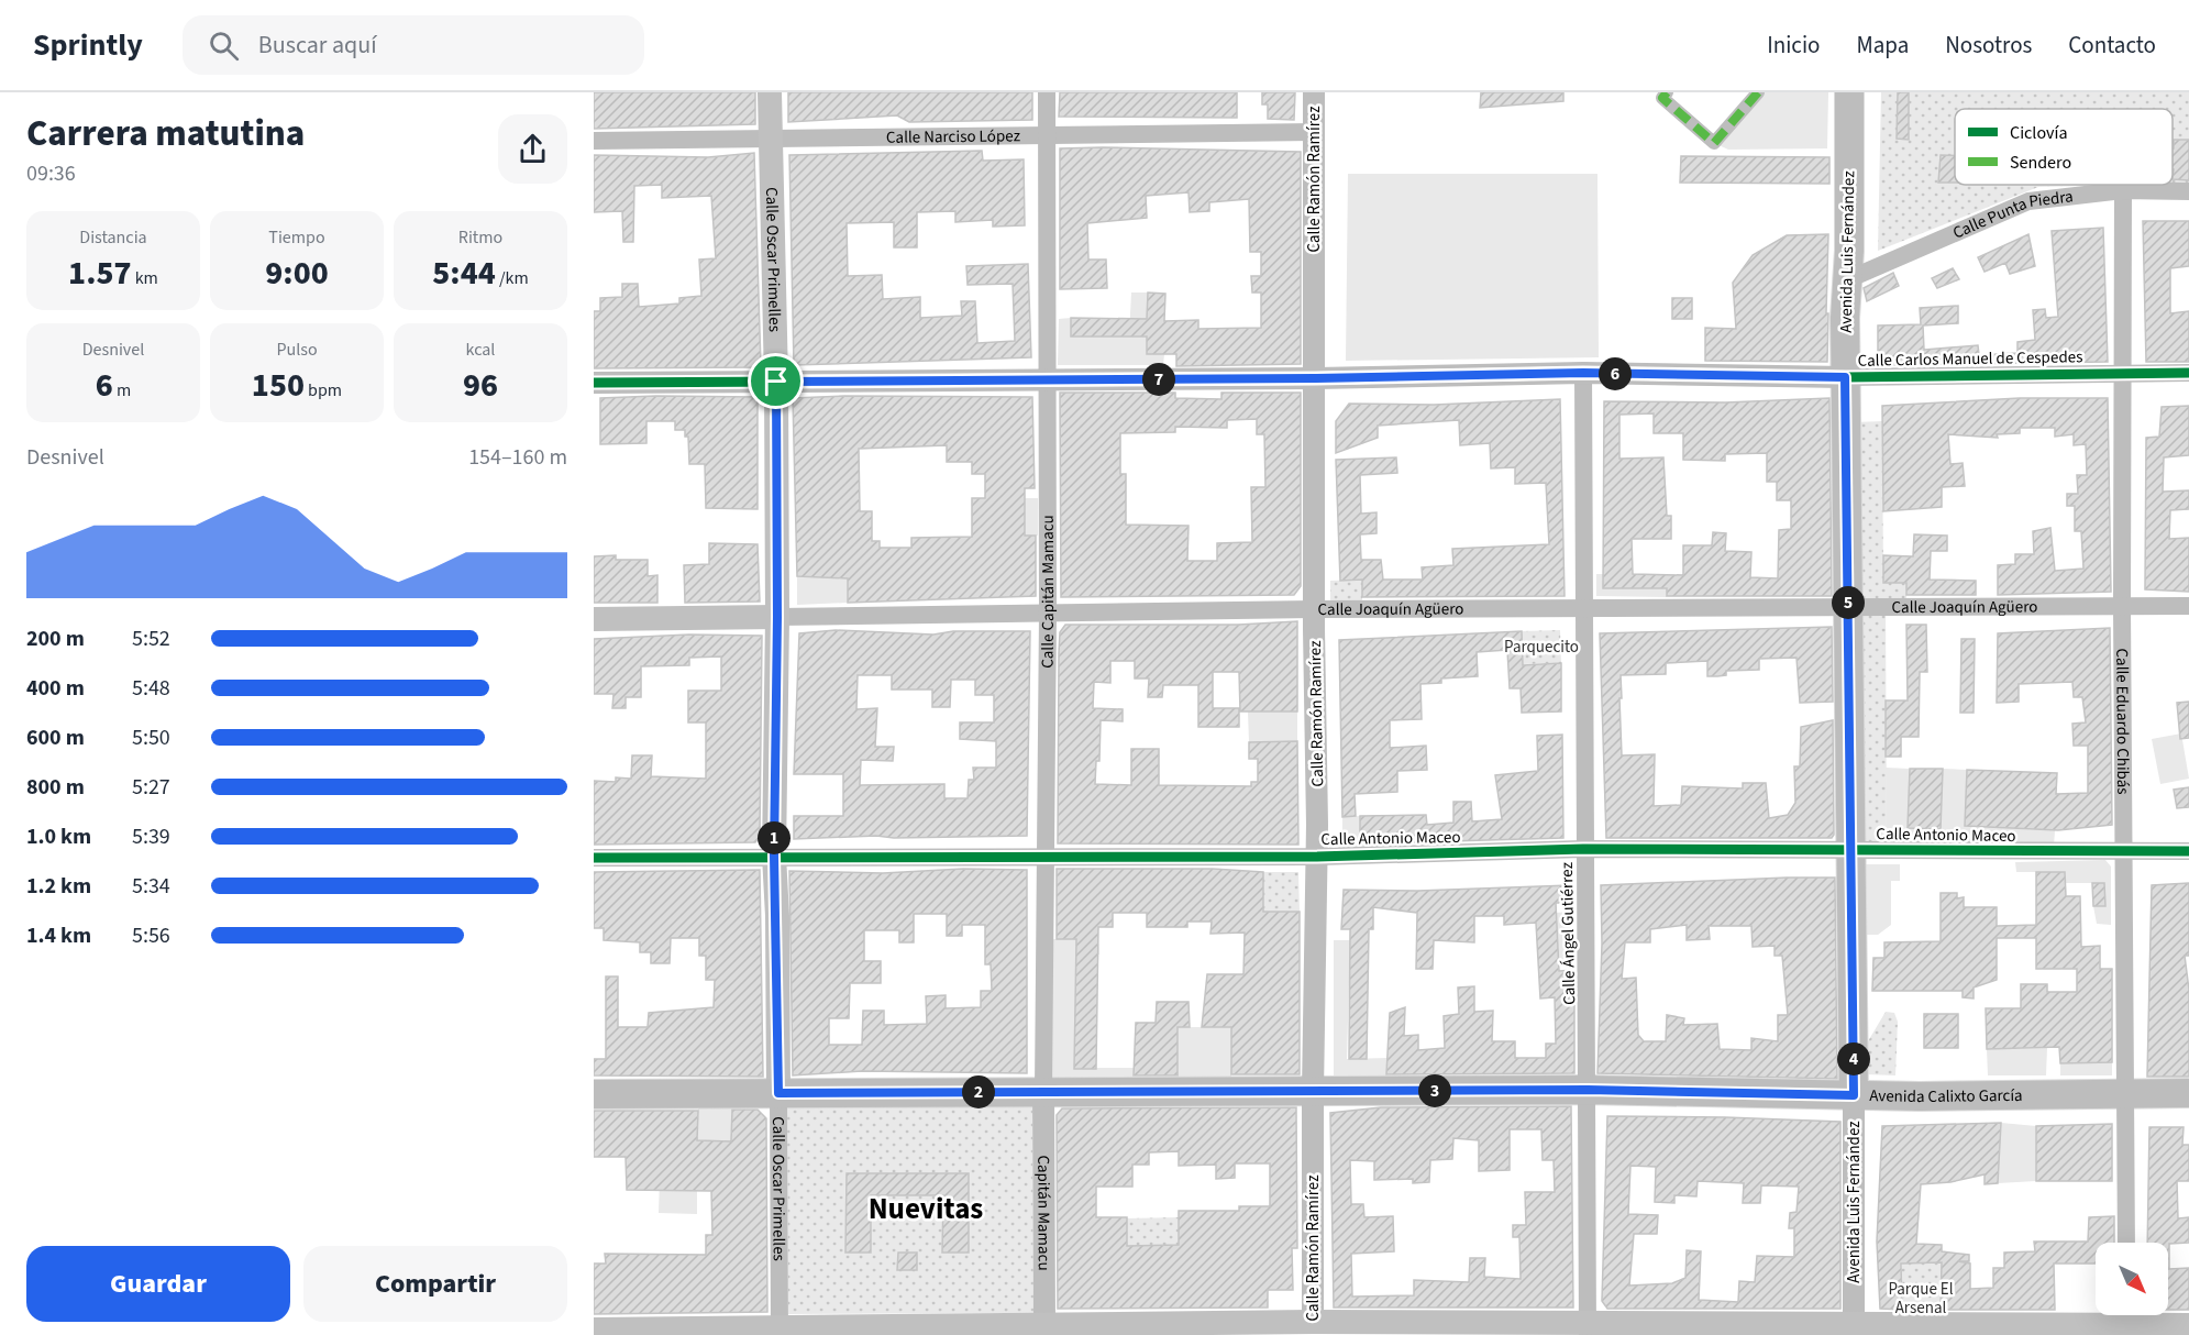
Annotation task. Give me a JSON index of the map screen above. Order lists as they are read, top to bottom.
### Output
{
  "streets": {
    "main road": [
      "Avenida Luis Fernández",
      "Calle Oscar Primelles",
      "Calle Joaquín Agüero",
      "Avenida Calixto García"
    ],
    "street": [
      "Calle Narciso López",
      "Calle Ramón Ramírez",
      "Calle Punta Piedra",
      "Calle Carlos Manuel de Cespedes",
      "Calle Capitán Mamacu",
      "Calle Eduardo Chibás",
      "Calle Antonio Maceo",
      "Calle Ángel Gutiérrez",
      "Capitán Mamacu"
    ]
  },
  "crossings": [
    ["Calle Narciso López", "Calle Ramón Ramírez"],
    ["Calle Narciso López", "Calle Oscar Primelles"],
    ["Calle Narciso López", "Calle Capitán Mamacu"],
    ["Calle Ramón Ramírez", "Calle Carlos Manuel de Cespedes"],
    ["Calle Ramón Ramírez", "Calle Joaquín Agüero"],
    ["Calle Ramón Ramírez", "Calle Antonio Maceo"],
    ["Calle Ramón Ramírez", "Avenida Calixto García"],
    ["Calle Punta Piedra", "Avenida Luis Fernández"],
    ["Calle Punta Piedra", "Calle Eduardo Chibás"],
    ["Avenida Luis Fernández", "Calle Carlos Manuel de Cespedes"],
    ["Avenida Luis Fernández", "Calle Joaquín Agüero"],
    ["Avenida Luis Fernández", "Calle Antonio Maceo"],
    ["Avenida Luis Fernández", "Avenida Calixto García"],
    ["Calle Oscar Primelles", "Calle Carlos Manuel de Cespedes"],
    ["Calle Oscar Primelles", "Calle Joaquín Agüero"],
    ["Calle Oscar Primelles", "Calle Antonio Maceo"],
    ["Calle Oscar Primelles", "Avenida Calixto García"],
    ["Calle Carlos Manuel de Cespedes", "Calle Capitán Mamacu"],
    ["Calle Carlos Manuel de Cespedes", "Calle Eduardo Chibás"],
    ["Calle Carlos Manuel de Cespedes", "Calle Ángel Gutiérrez"],
    ["Calle Capitán Mamacu", "Calle Joaquín Agüero"],
    ["Calle Capitán Mamacu", "Calle Antonio Maceo"],
    ["Calle Capitán Mamacu", "Avenida Calixto García"],
    ["Calle Capitán Mamacu", "Capitán Mamacu"],
    ["Calle Joaquín Agüero", "Calle Eduardo Chibás"],
    ["Calle Joaquín Agüero", "Calle Ángel Gutiérrez"],
    ["Calle Eduardo Chibás", "Calle Antonio Maceo"],
    ["Calle Eduardo Chibás", "Avenida Calixto García"],
    ["Calle Antonio Maceo", "Calle Ángel Gutiérrez"],
    ["Calle Ángel Gutiérrez", "Avenida Calixto García"],
    ["Avenida Calixto García", "Capitán Mamacu"]
  ],
  "districts": ["Nuevitas"],
  "parks": ["Parquecito", "Parque El Arsenal"],
  "legend": ["Ciclovía", "Sendero"],
  "north": "bottom right",
  "page": {
    "header": "Sprintly",
    "search": "Buscar aquí",
    "nav": [
      "Inicio",
      "Mapa",
      "Nosotros",
      "Contacto"
    ],
    "heading": ["Carrera matutina", "09:36"],
    "stats": [
      ["Distancia", "1.57 km"],
      ["Tiempo", "9:00"],
      ["Ritmo", "5:44 /km"],
      ["Desnivel", "6 m"],
      ["Pulso", "150 bpm"],
      ["kcal", "96"]
    ],
    "pins": [
      "6",
      "7",
      "5",
      "1",
      "4",
      "3",
      "2"
    ],
    "chart": ["Desnivel", "154–160 m"],
    "list": [
      {
        "name": "200 m",
        "note": "5:52"
      },
      {
        "name": "400 m",
        "note": "5:48"
      },
      {
        "name": "600 m",
        "note": "5:50"
      },
      {
        "name": "800 m",
        "note": "5:27"
      },
      {
        "name": "1.0 km",
        "note": "5:39"
      },
      {
        "name": "1.2 km",
        "note": "5:34"
      },
      {
        "name": "1.4 km",
        "note": "5:56"
      }
    ],
    "buttons": ["Guardar", "Compartir"]
  }
}
